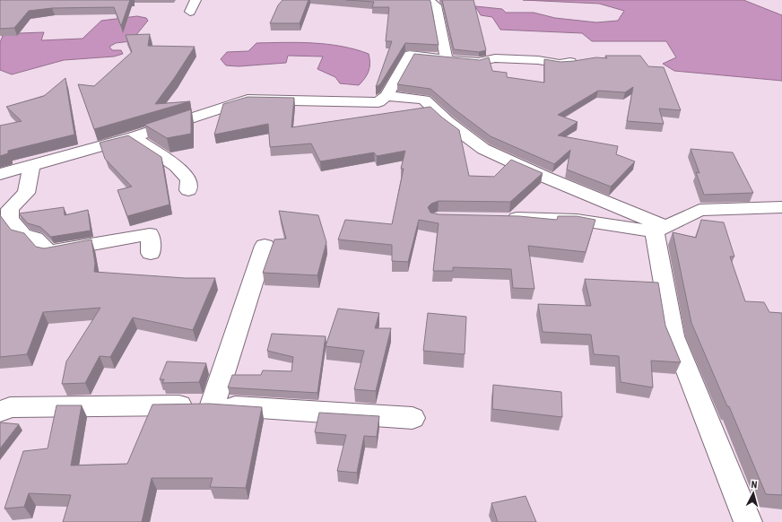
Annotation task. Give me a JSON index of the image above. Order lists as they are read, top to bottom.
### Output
{
  "north": "top"
}
